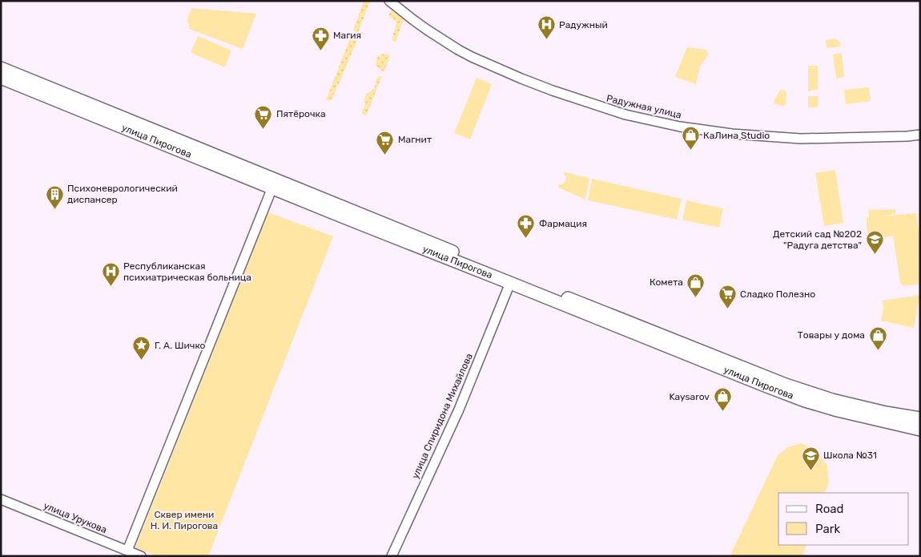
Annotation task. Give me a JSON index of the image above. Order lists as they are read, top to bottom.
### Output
{
  "streets": {
    "main road": ["улица Пирогова"],
    "street": ["Радужная улица", "улица Спиридона Михайлова", "улица Урукова"]
  },
  "crossings": [
    ["улица Пирогова", "улица Спиридона Михайлова"]
  ],
  "parks": ["Сквер имени Н. И. Пирогова"],
  "places": {
    "hospital": ["Радужный", "Республиканская психиатрическая больница"],
    "pharmacy": ["Магия", "Фармация"],
    "supermarket": ["Пятёрочка", "Магнит", "Сладко Полезно"],
    "shop": [
      "КаЛина Studio",
      "Комета",
      "Товары у дома",
      "Kaysarov"
    ],
    "building": ["Психоневрологический диспансер"],
    "school or university": ["Детский сад №202 \"Радуга детства\"", "Школа №31"],
    "place": ["Г. А. Шичко"]
  },
  "legend": ["Road", "Park"]
}
